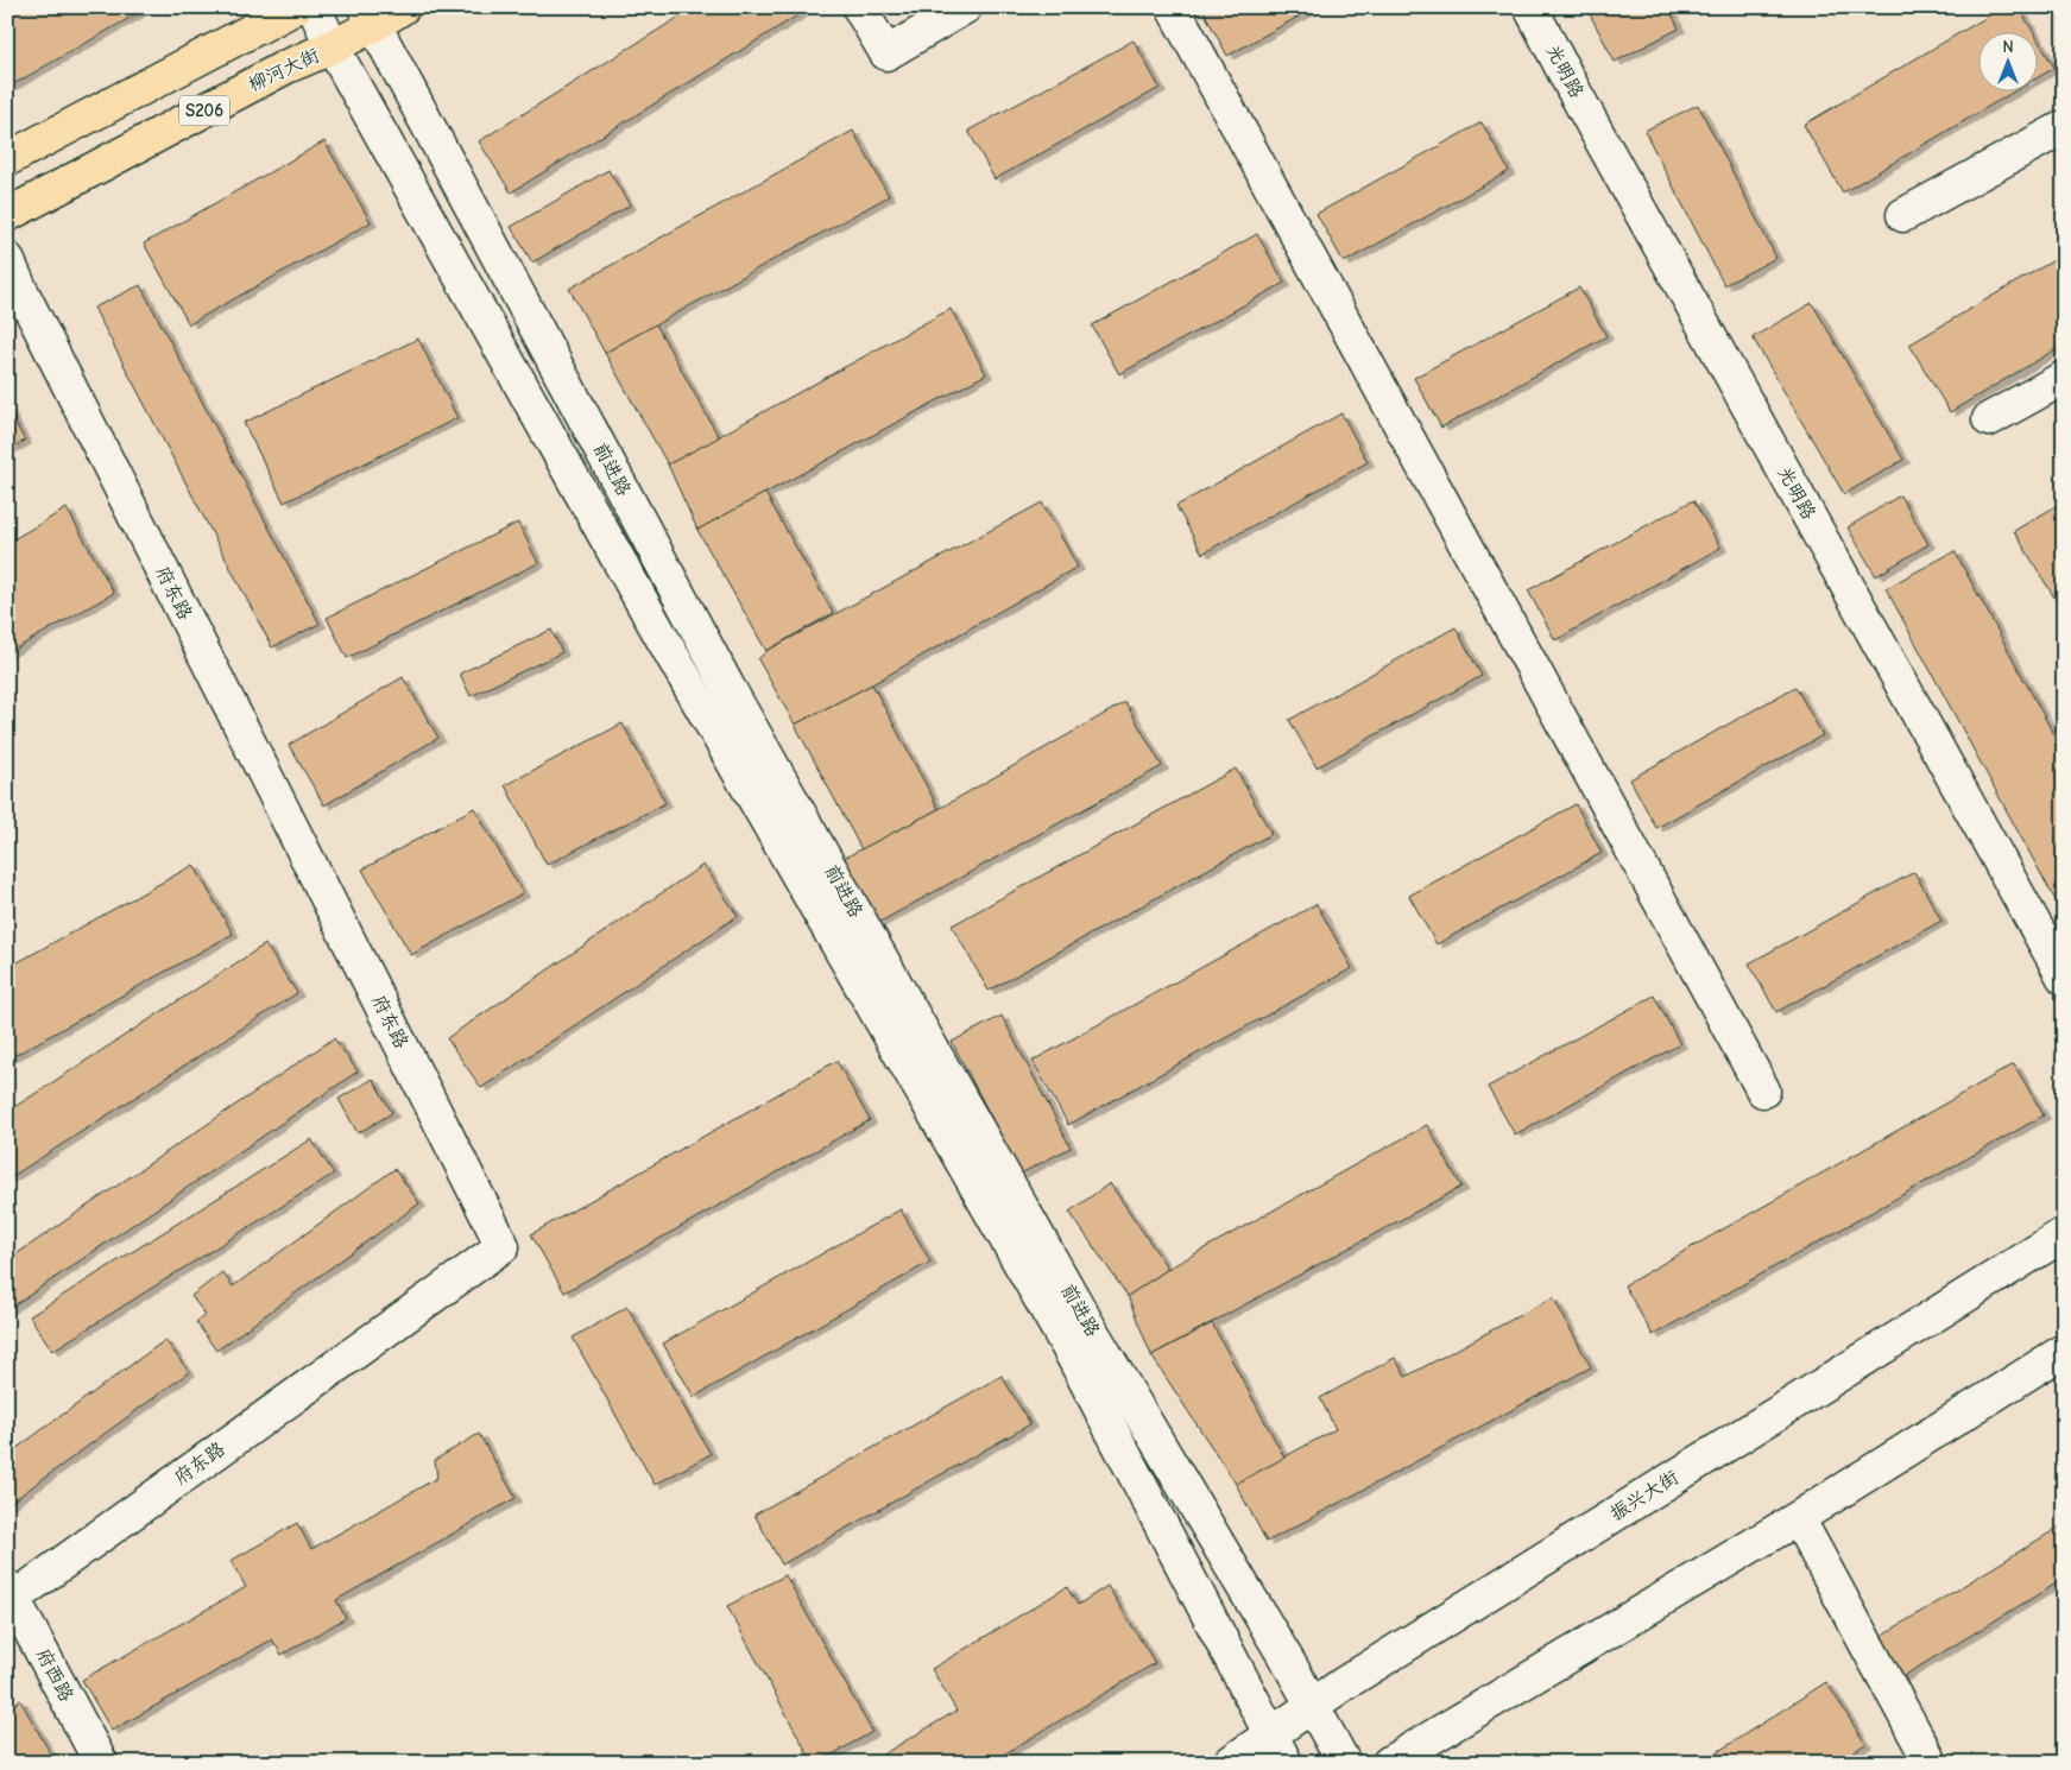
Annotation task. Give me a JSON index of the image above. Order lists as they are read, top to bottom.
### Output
{
  "streets": {
    "main road": ["柳河大街", "S206"],
    "street": [
      "光明路",
      "前进路",
      "府东路",
      "振兴大街",
      "府西路"
    ]
  },
  "crossings": [
    ["柳河大街", "前进路"],
    ["前进路", "振兴大街"],
    ["府东路", "府西路"]
  ],
  "north": "top"
}
